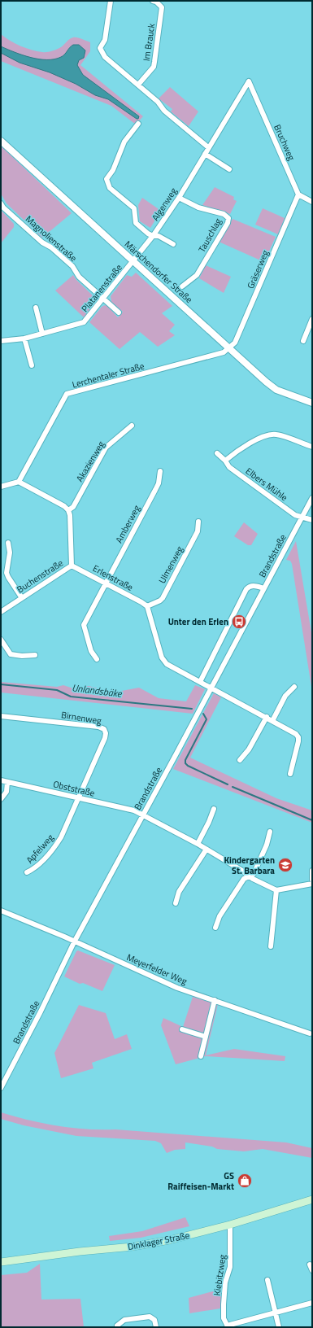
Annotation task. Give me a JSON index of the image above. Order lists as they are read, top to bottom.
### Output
{
  "streets": {
    "main road": ["Dinklager Straße"],
    "street": [
      "Im Brauck",
      "Bruchweg",
      "Algenweg",
      "Tauschlag",
      "Magnolienstraße",
      "Gräserweg",
      "Märschendorfer Straße",
      "Platanenstraße",
      "Lerchentaler Straße",
      "Akazienweg",
      "Elbers Mühle",
      "Amberweg",
      "Brandstraße",
      "Ulmenweg",
      "Buchenstraße",
      "Erlenstraße",
      "Birnenweg",
      "Obststraße",
      "Apfelweg",
      "Meyerfelder Weg",
      "Kiebitzweg"
    ]
  },
  "crossings": [
    ["Bruchweg", "Algenweg"],
    ["Bruchweg", "Gräserweg"],
    ["Algenweg", "Tauschlag"],
    ["Algenweg", "Märschendorfer Straße"],
    ["Algenweg", "Platanenstraße"],
    ["Magnolienstraße", "Platanenstraße"],
    ["Gräserweg", "Märschendorfer Straße"],
    ["Gräserweg", "Lerchentaler Straße"],
    ["Märschendorfer Straße", "Platanenstraße"],
    ["Märschendorfer Straße", "Lerchentaler Straße"],
    ["Elbers Mühle", "Brandstraße"],
    ["Amberweg", "Erlenstraße"],
    ["Brandstraße", "Obststraße"],
    ["Brandstraße", "Meyerfelder Weg"],
    ["Ulmenweg", "Erlenstraße"],
    ["Buchenstraße", "Erlenstraße"],
    ["Birnenweg", "Obststraße"],
    ["Birnenweg", "Apfelweg"],
    ["Obststraße", "Apfelweg"],
    ["Dinklager Straße", "Kiebitzweg"]
  ],
  "water": ["Unlandsbäke"],
  "places": {
    "bus stop": ["Unter den Erlen"],
    "school or university": ["Kindergarten St. Barbara"],
    "shop": ["GS Raiffeisen-Markt"]
  }
}
